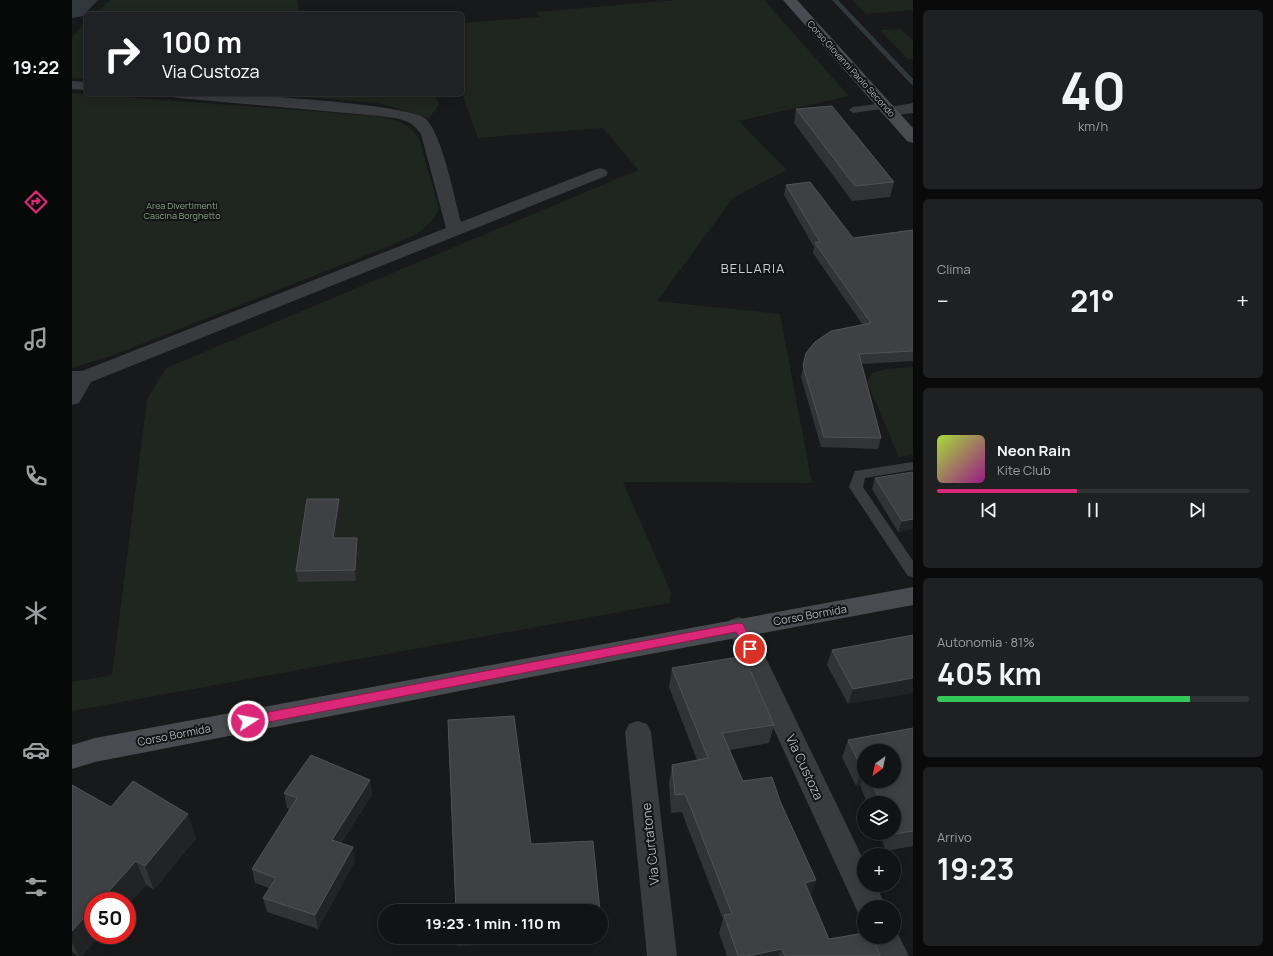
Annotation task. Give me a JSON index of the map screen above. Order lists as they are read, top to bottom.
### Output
{
  "streets": {
    "main road": ["Corso Giovanni Paolo Secondo", "Corso Bormida"],
    "street": ["Via Custoza", "Via Curtatone"]
  },
  "crossings": [
    ["Corso Bormida", "Via Custoza"]
  ],
  "districts": ["BELLARIA"],
  "parks": ["Area Divertimenti Cascina Borghetto"],
  "north": "bottom left",
  "page": {
    "tabs": "19:22",
    "tile": [
      ["40", "km/h"],
      "Clima",
      ["Autonomia · 81%", "405 km"],
      ["Arrivo", "19:23"]
    ],
    "turn": ["100 m", "Via Custoza"],
    "heat": ["−", "21°", "+"],
    "song": ["Neon Rain", "Kite Club"],
    "map_buttons": ["+", "−"],
    "limit": "50",
    "trip": "19:23 · 1 min · 110 m"
  }
}
